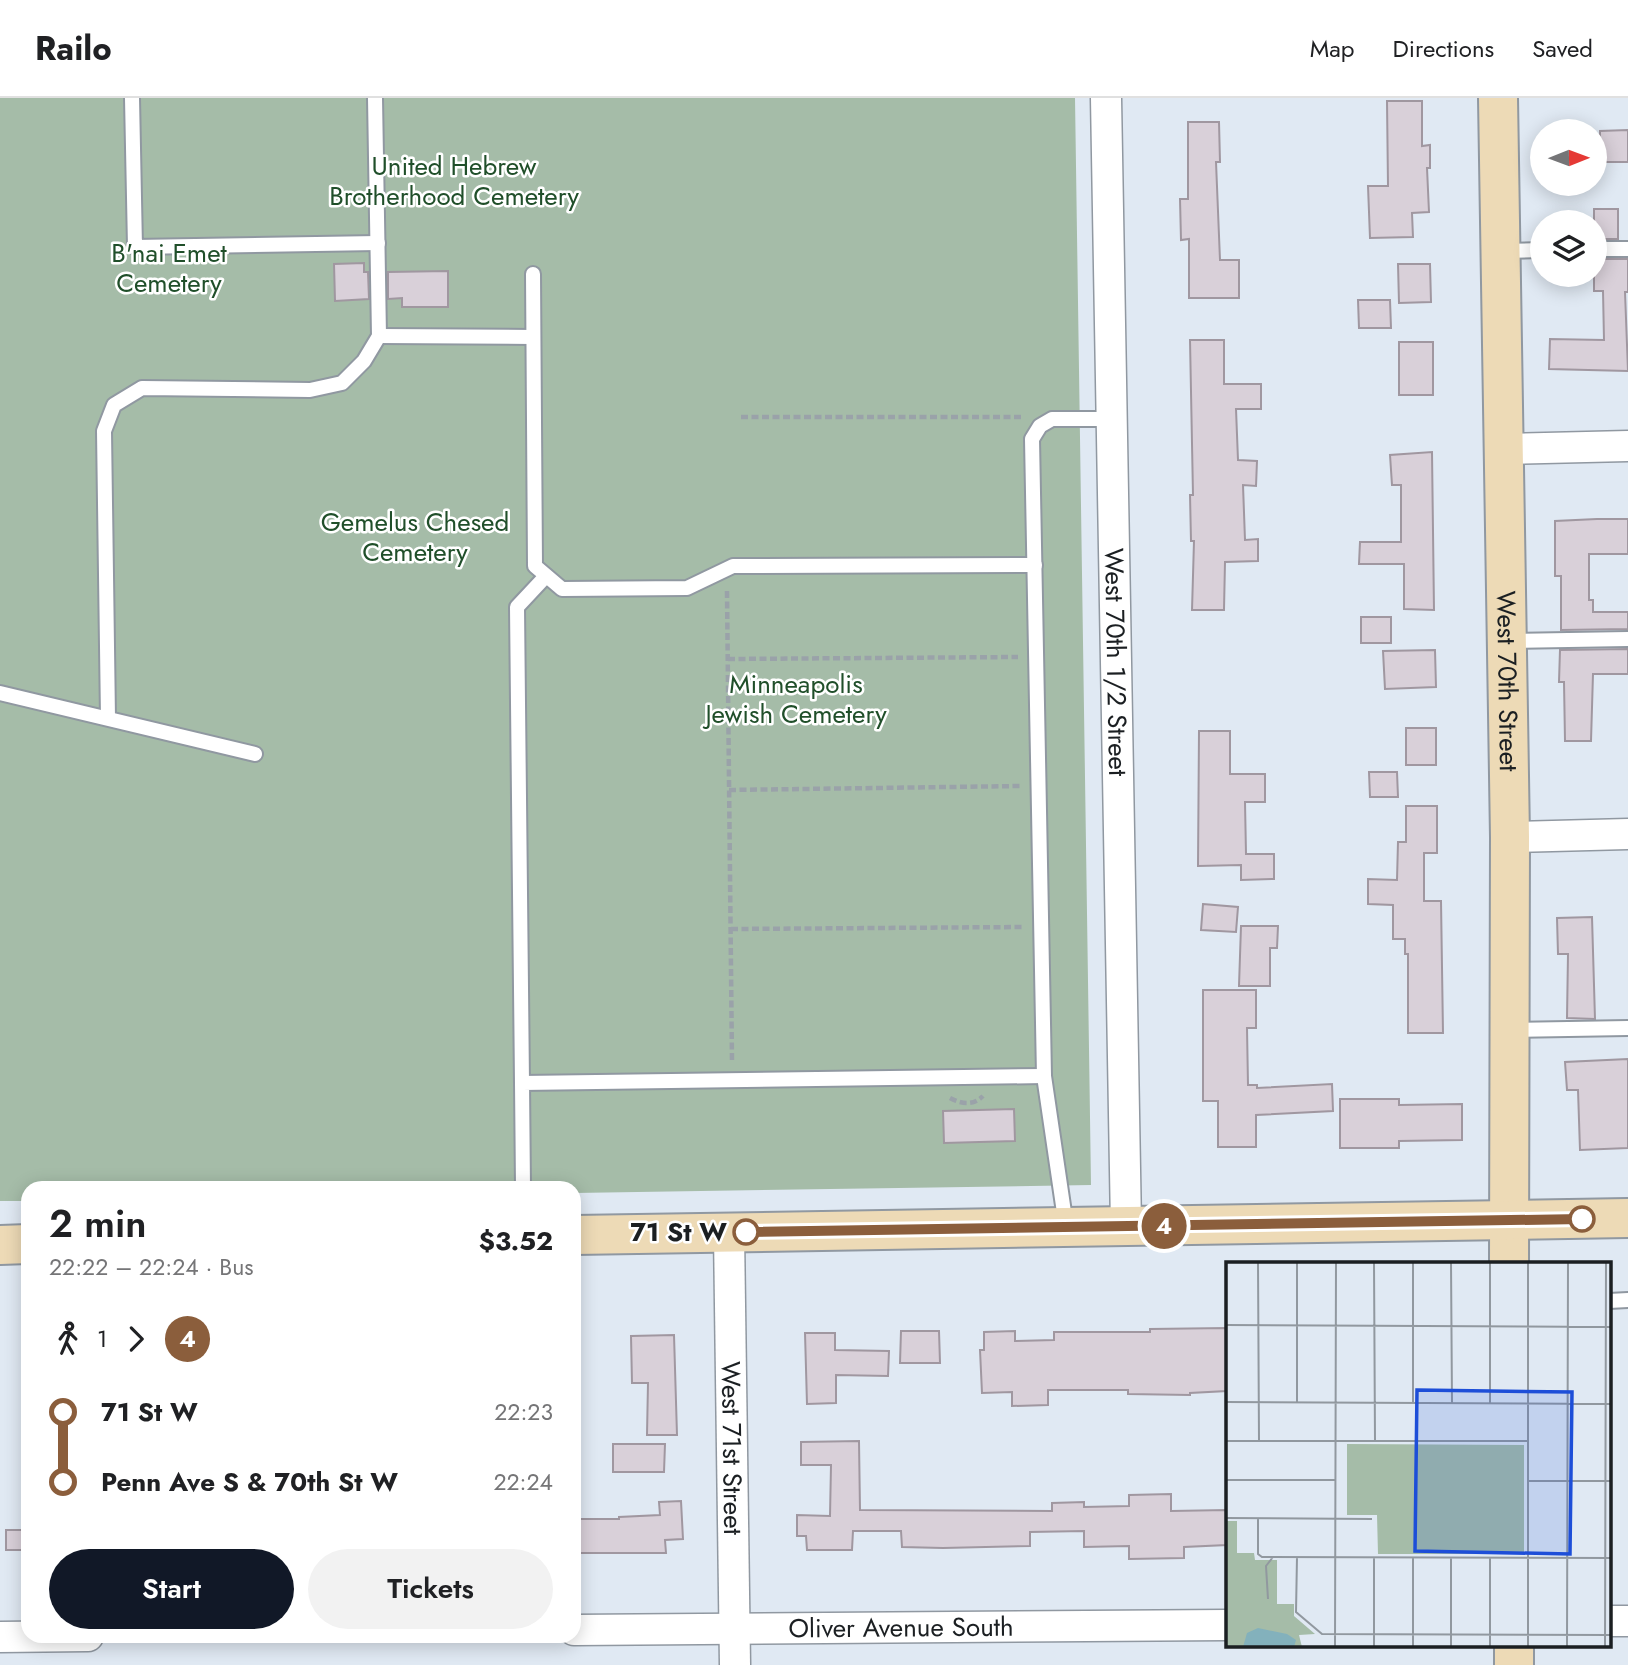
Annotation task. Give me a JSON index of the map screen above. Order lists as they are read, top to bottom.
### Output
{
  "streets": {
    "street": [
      "West 70th 1/2 Street",
      "West 70th Street",
      "West 71st Street",
      "Oliver Avenue South"
    ]
  },
  "crossings": [
    ["West 71st Street", "Oliver Avenue South"]
  ],
  "parks": [
    "United Hebrew Brotherhood Cemetery",
    "B'nai Emet Cemetery",
    "Gemelus Chesed Cemetery",
    "Minneapolis Jewish Cemetery"
  ],
  "places": ["71 St W"],
  "lines": ["bus line 4"],
  "north": "right",
  "page": {
    "header": "Railo",
    "nav": ["Map", "Directions", "Saved"],
    "on_map": "4",
    "heading": ["2 min", "22:22 – 22:24 · Bus", "$3.52"],
    "legs": ["1", "4"],
    "list": [
      {
        "name": "71 St W",
        "value": "22:23"
      },
      {
        "name": "Penn Ave S & 70th St W",
        "value": "22:24"
      }
    ],
    "buttons": ["Start", "Tickets"]
  }
}
